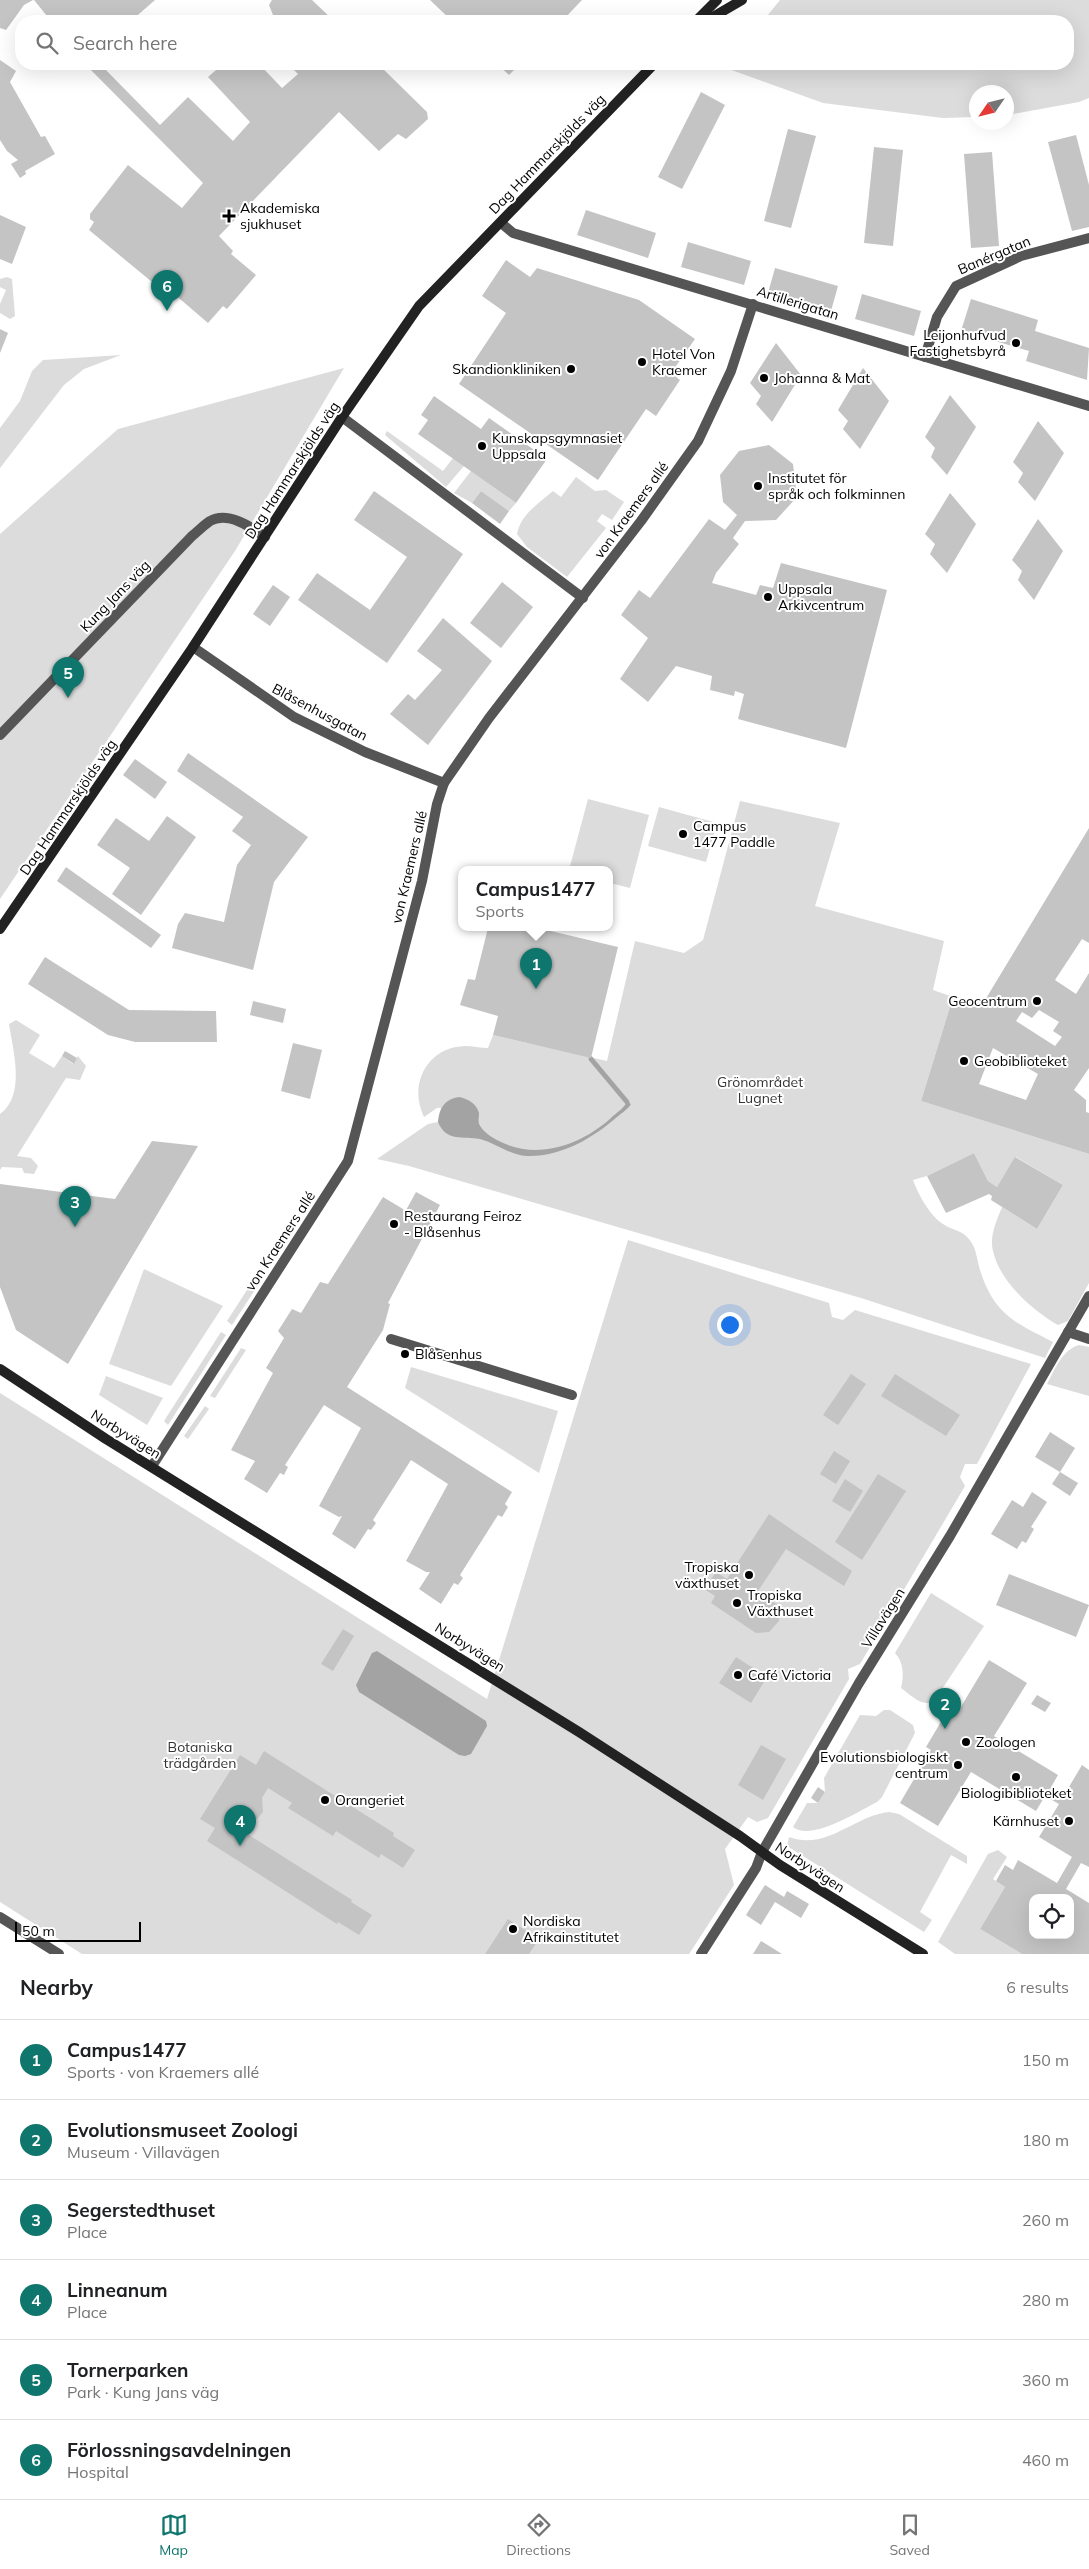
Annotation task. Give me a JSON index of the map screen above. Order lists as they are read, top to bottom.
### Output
{
  "streets": {
    "street": [
      "Dag Hammarskjölds väg",
      "Banérgatan",
      "Artillerigatan",
      "von Kraemers allé",
      "Kung Jans väg",
      "Blåsenhusgatan",
      "Norbyvägen",
      "Villavägen"
    ]
  },
  "crossings": [
    ["Dag Hammarskjölds väg", "Artillerigatan"],
    ["Dag Hammarskjölds väg", "Kung Jans väg"],
    ["Dag Hammarskjölds väg", "Blåsenhusgatan"],
    ["Banérgatan", "Artillerigatan"],
    ["Artillerigatan", "von Kraemers allé"],
    ["von Kraemers allé", "Blåsenhusgatan"],
    ["von Kraemers allé", "Norbyvägen"],
    ["Norbyvägen", "Villavägen"]
  ],
  "parks": ["Grönområdet Lugnet", "Botaniska trädgården"],
  "places": {
    "health": ["Akademiska sjukhuset"],
    "other": [
      "Leijonhufvud Fastighetsbyrå",
      "Hotel Von Kraemer",
      "Skandionkliniken",
      "Johanna & Mat",
      "Kunskapsgymnasiet Uppsala",
      "Institutet för språk och folkminnen",
      "Uppsala Arkivcentrum",
      "Campus 1477 Paddle",
      "Geocentrum",
      "Geobiblioteket",
      "Restaurang Feiroz - Blåsenhus",
      "Blåsenhus",
      "Tropiska växthuset",
      "Tropiska Växthuset",
      "Café Victoria",
      "Zoologen",
      "Evolutionsbiologiskt centrum",
      "Biologibiblioteket",
      "Orangeriet",
      "Kärnhuset",
      "Nordiska Afrikainstitutet"
    ]
  },
  "scale_bar": "50 m",
  "north": "bottom left",
  "page": {
    "search": "Search here",
    "pins": [
      "6",
      "5",
      "1",
      "3",
      "2",
      "4"
    ],
    "popup": ["Campus1477", "Sports"],
    "scale": "50 m",
    "heading": ["Nearby", "6 results"],
    "list": [
      {
        "mark": "1",
        "name": "Campus1477",
        "note": "Sports · von Kraemers allé",
        "value": "150 m"
      },
      {
        "mark": "2",
        "name": "Evolutionsmuseet Zoologi",
        "note": "Museum · Villavägen",
        "value": "180 m"
      },
      {
        "mark": "3",
        "name": "Segerstedthuset",
        "note": "Place",
        "value": "260 m"
      },
      {
        "mark": "4",
        "name": "Linneanum",
        "note": "Place",
        "value": "280 m"
      },
      {
        "mark": "5",
        "name": "Tornerparken",
        "note": "Park · Kung Jans väg",
        "value": "360 m"
      },
      {
        "mark": "6",
        "name": "Förlossningsavdelningen",
        "note": "Hospital",
        "value": "460 m"
      }
    ],
    "nav": ["Map", "Directions", "Saved"]
  }
}
